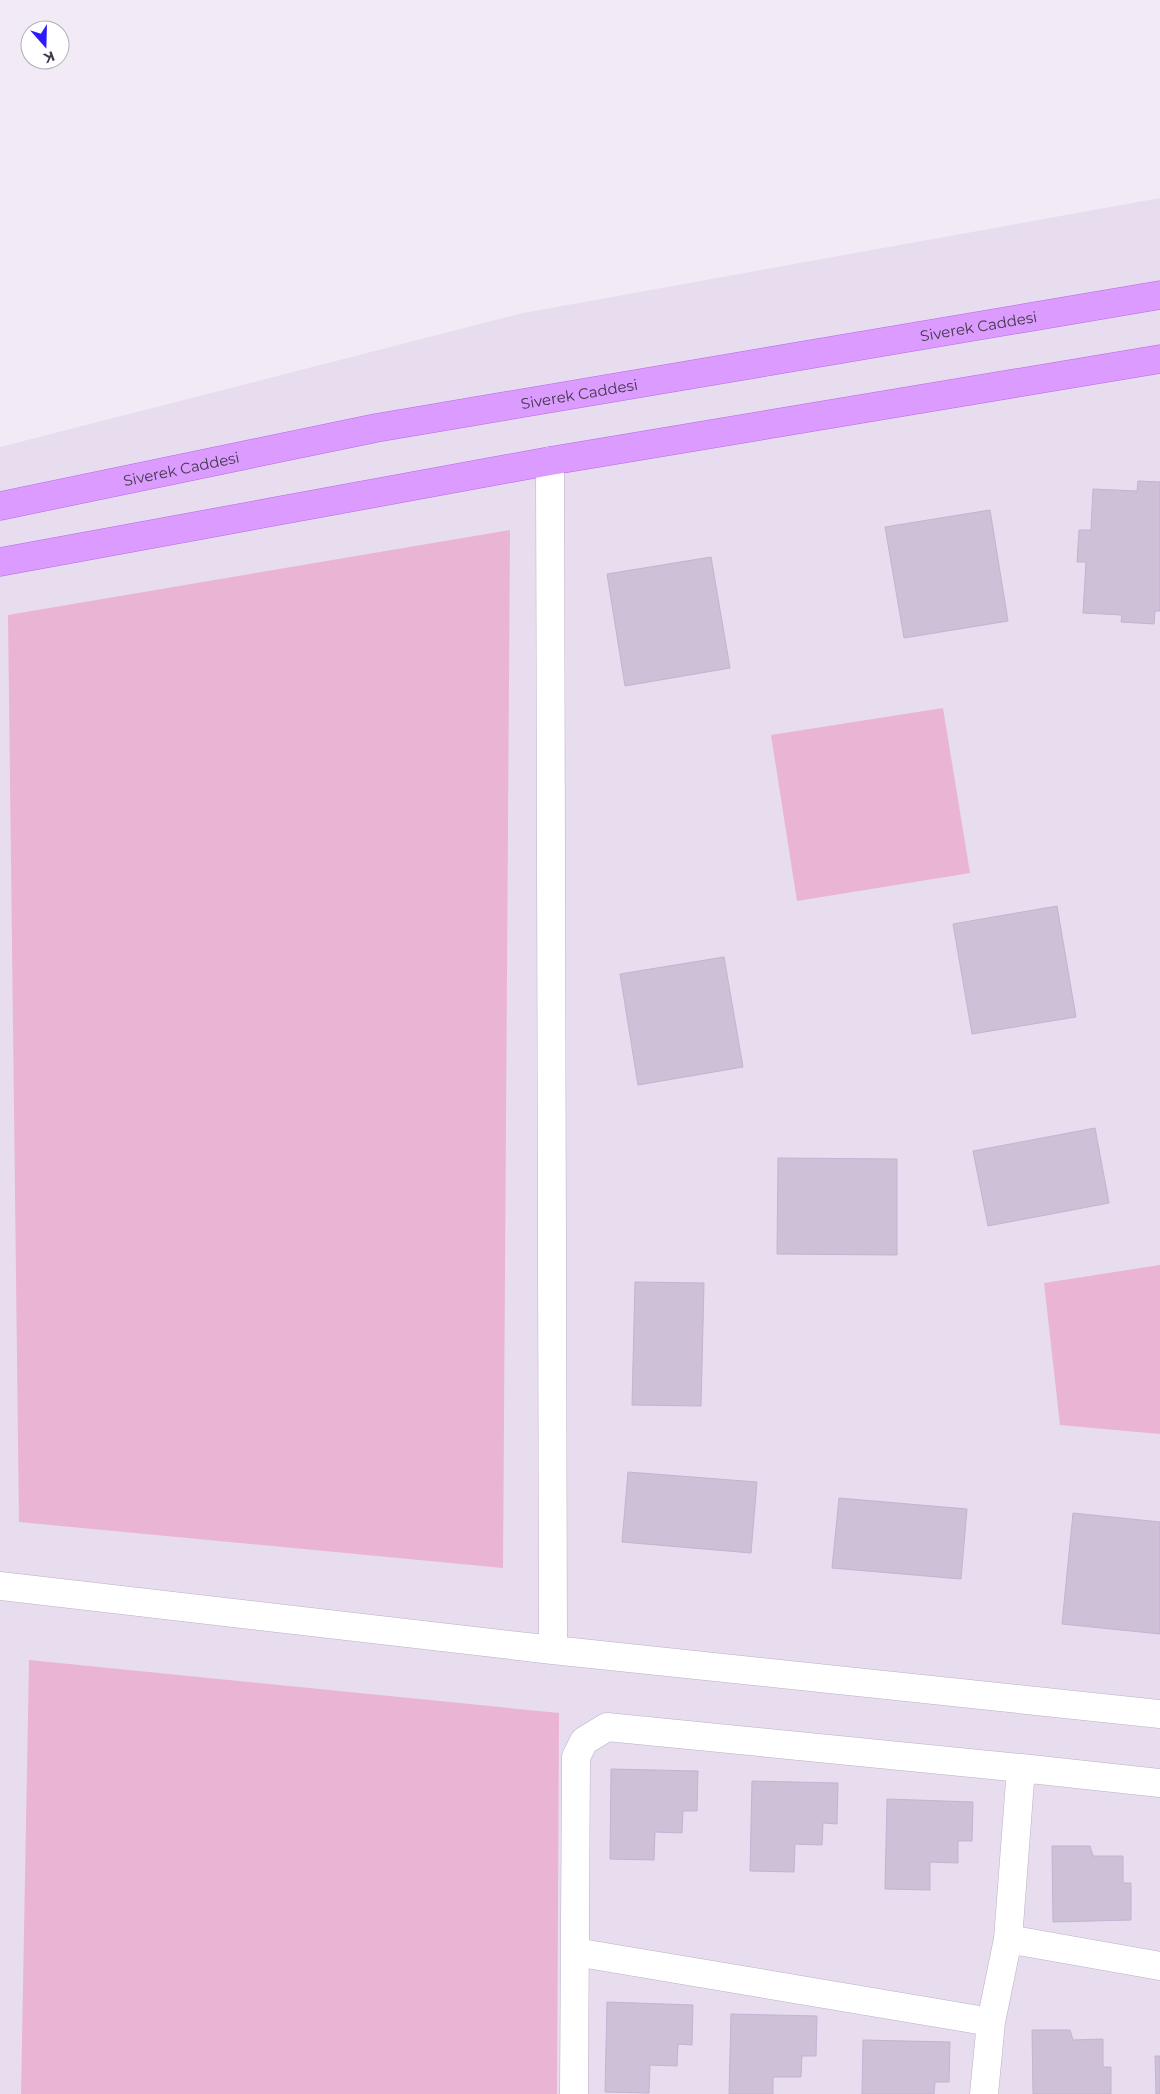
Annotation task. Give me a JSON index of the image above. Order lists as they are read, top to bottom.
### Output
{
  "streets": {
    "main road": ["Siverek Caddesi"]
  },
  "north": "bottom"
}
